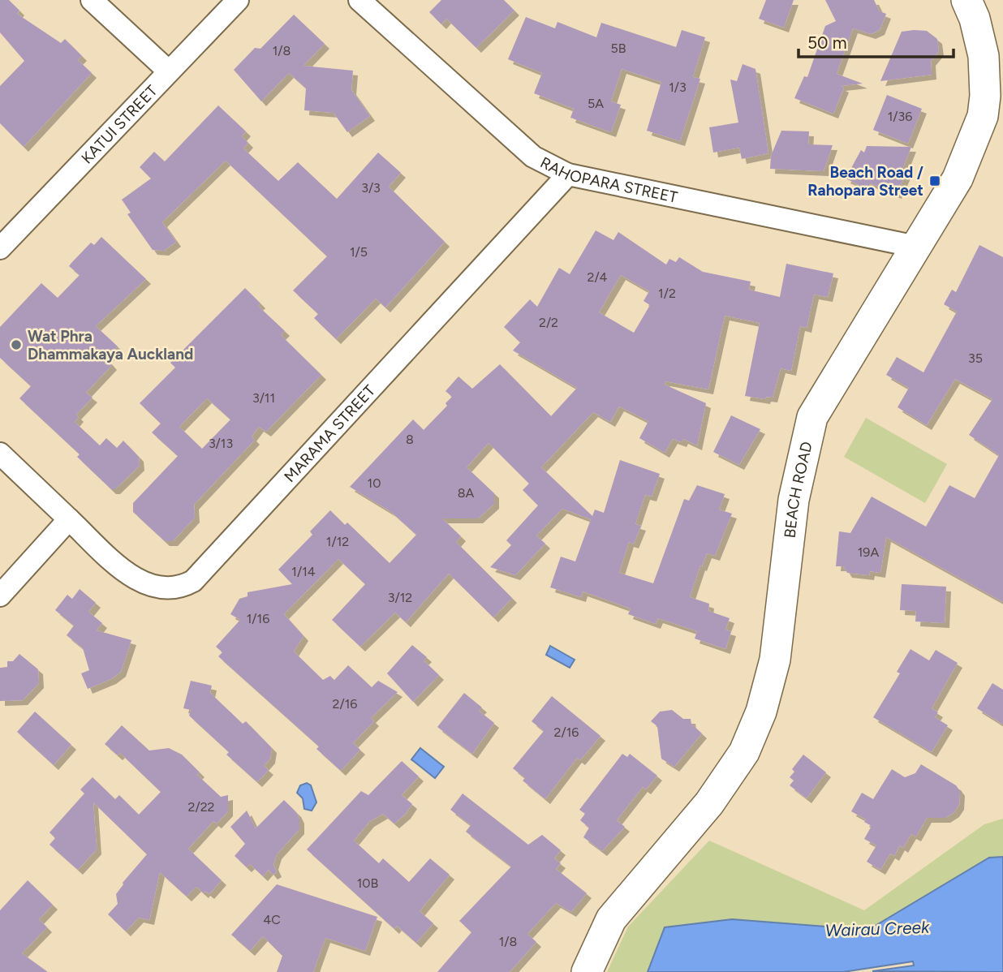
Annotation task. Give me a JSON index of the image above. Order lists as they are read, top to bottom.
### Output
{
  "streets": {
    "main road": ["BEACH ROAD"],
    "street": ["KATUI STREET", "RAHOPARA STREET", "MARAMA STREET"]
  },
  "crossings": [
    ["RAHOPARA STREET", "MARAMA STREET"],
    ["RAHOPARA STREET", "BEACH ROAD"]
  ],
  "water": ["Wairau Creek"],
  "places": {
    "transit": ["Beach Road / Rahopara Street"],
    "other": ["Wat Phra Dhammakaya Auckland"]
  },
  "house_numbers": [
    "5B",
    "1/8",
    "1/3",
    "5A",
    "1/36",
    "3/3",
    "1/5",
    "2/4",
    "1/2",
    "2/2",
    "35",
    "3/11",
    "8",
    "3/13",
    "10",
    "8A",
    "1/12",
    "19A",
    "1/14",
    "3/12",
    "1/16",
    "2/16",
    "2/16",
    "2/22",
    "10B",
    "4C",
    "1/8"
  ],
  "scale_bar": "50 m"
}
